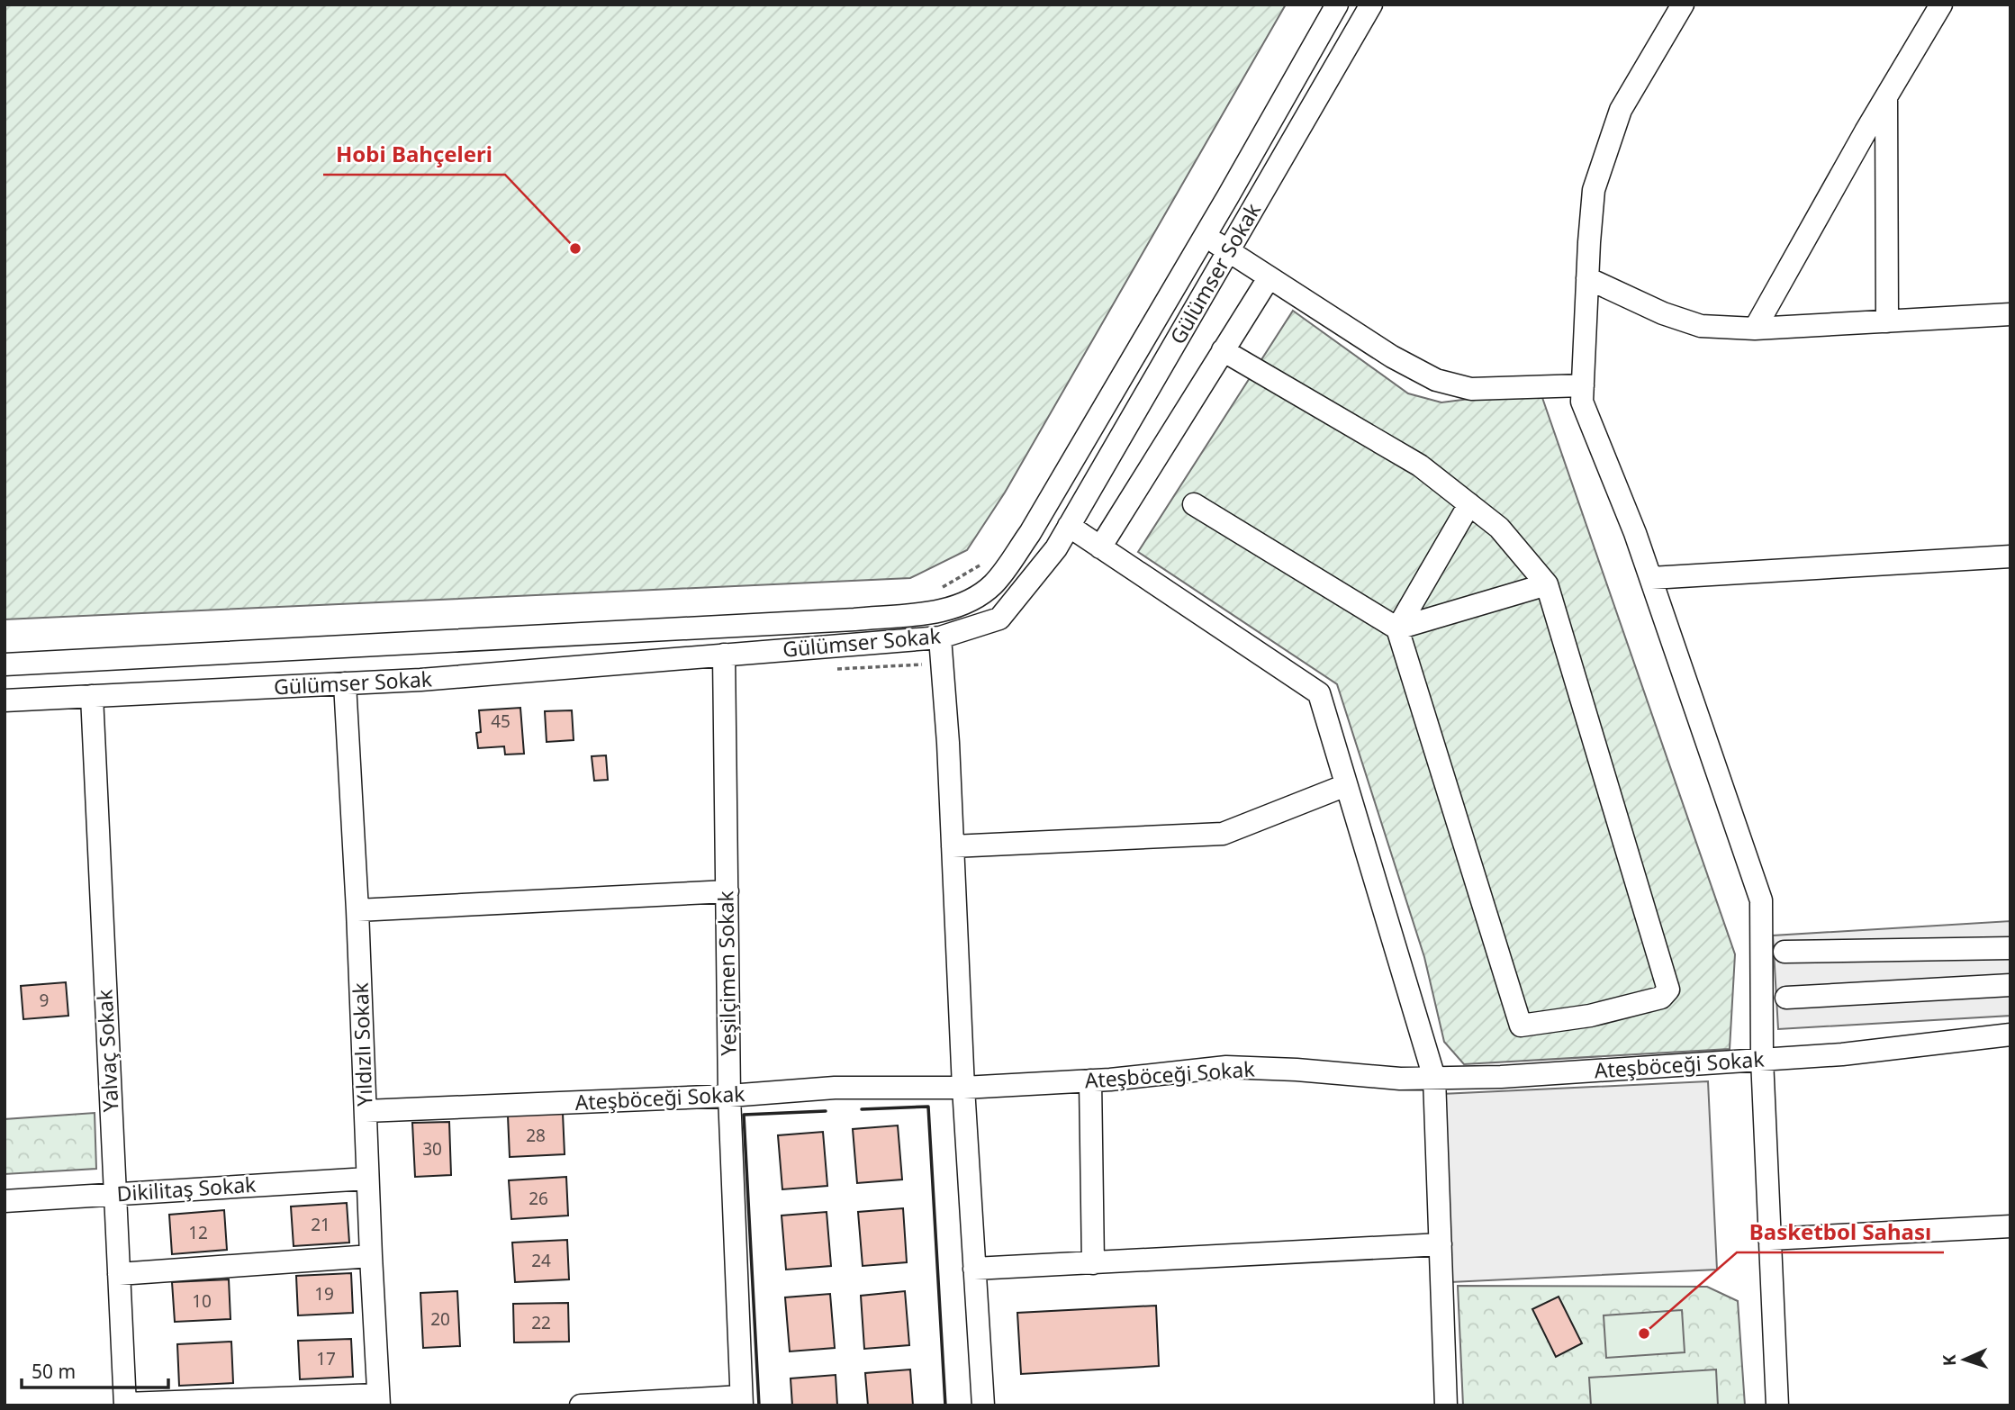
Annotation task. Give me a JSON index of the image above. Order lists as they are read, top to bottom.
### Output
{
  "streets": {
    "street": [
      "Gülümser Sokak",
      "Yeşilçimen Sokak",
      "Yıldızlı Sokak",
      "Yalvaç Sokak",
      "Ateşböceği Sokak",
      "Dikilitaş Sokak"
    ]
  },
  "crossings": [
    ["Gülümser Sokak", "Yeşilçimen Sokak"],
    ["Gülümser Sokak", "Yıldızlı Sokak"],
    ["Gülümser Sokak", "Yalvaç Sokak"],
    ["Yeşilçimen Sokak", "Ateşböceği Sokak"],
    ["Yıldızlı Sokak", "Ateşböceği Sokak"],
    ["Yıldızlı Sokak", "Dikilitaş Sokak"],
    ["Yalvaç Sokak", "Dikilitaş Sokak"]
  ],
  "places": ["Hobi Bahçeleri", "Basketbol Sahası"],
  "house_numbers": [
    "45",
    "9",
    "28",
    "30",
    "26",
    "21",
    "12",
    "24",
    "19",
    "10",
    "20",
    "22",
    "17"
  ],
  "scale_bar": "50 m",
  "north": "left"
}
